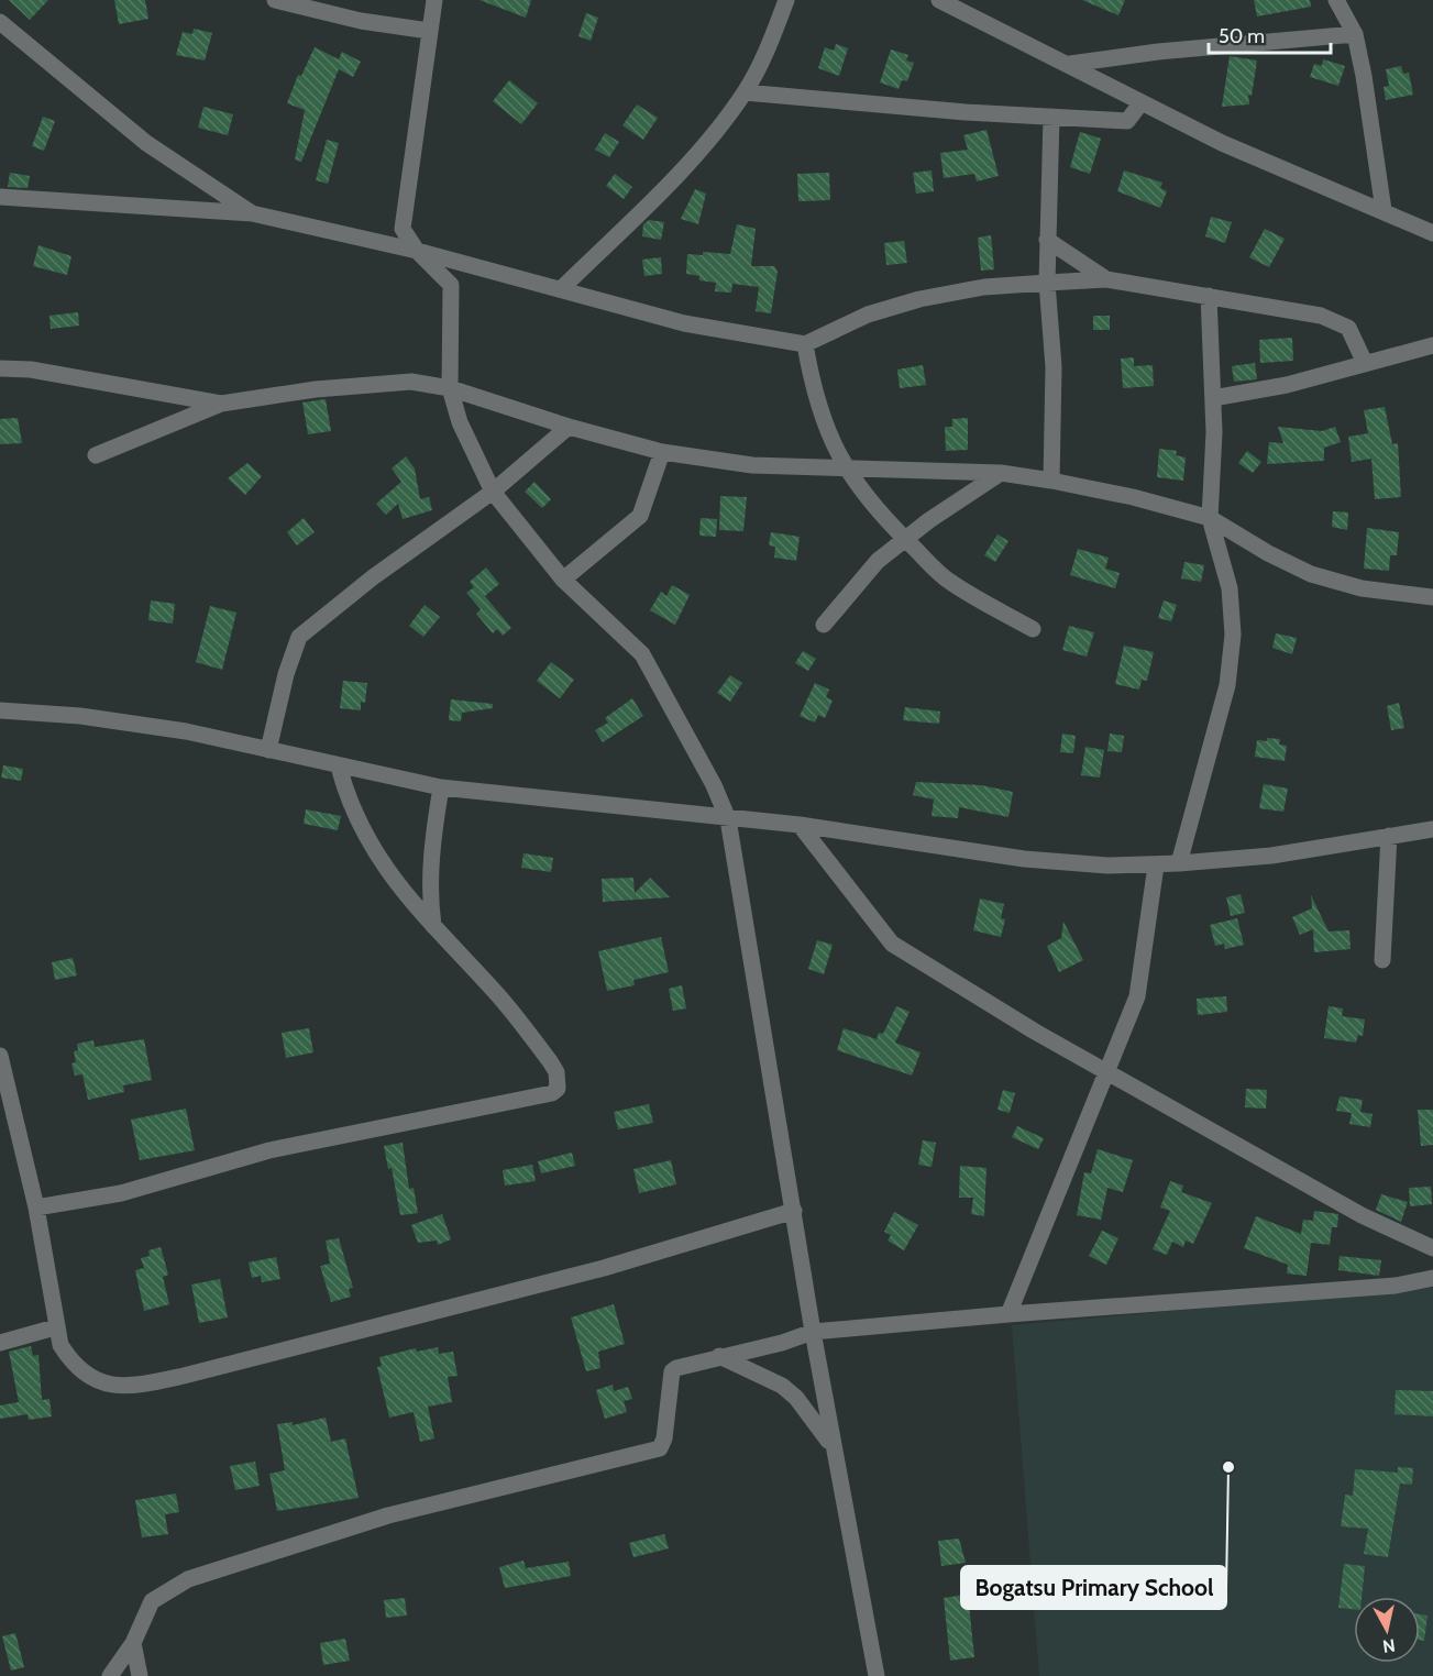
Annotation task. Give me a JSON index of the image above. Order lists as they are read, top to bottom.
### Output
{
  "places": ["Bogatsu Primary School"],
  "scale_bar": "50 m",
  "north": "bottom"
}
